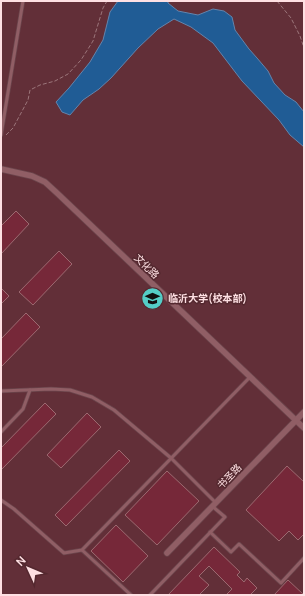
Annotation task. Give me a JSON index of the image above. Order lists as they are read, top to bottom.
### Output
{
  "streets": {
    "street": ["文化路", "书圣路"]
  },
  "crossings": [
    ["文化路", "书圣路"]
  ],
  "places": {
    "school or university": ["临沂大学(校本部)"]
  },
  "north": "top left"
}
